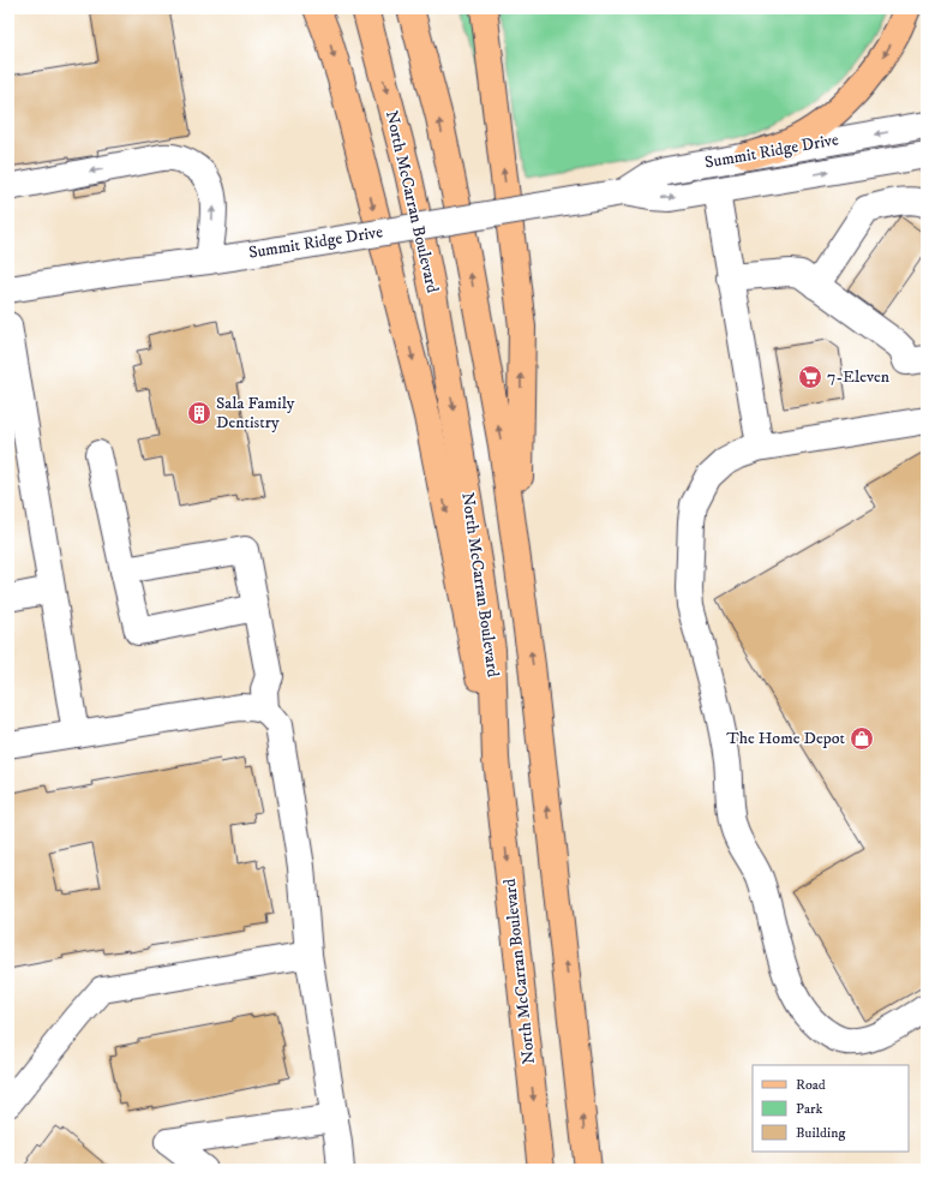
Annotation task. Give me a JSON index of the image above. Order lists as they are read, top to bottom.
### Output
{
  "streets": {
    "main road": ["North McCarran Boulevard"],
    "street": ["Summit Ridge Drive"]
  },
  "places": {
    "supermarket": ["7-Eleven"],
    "building": ["Sala Family Dentistry"],
    "shop": ["The Home Depot"]
  },
  "legend": ["Road", "Park", "Building"]
}
